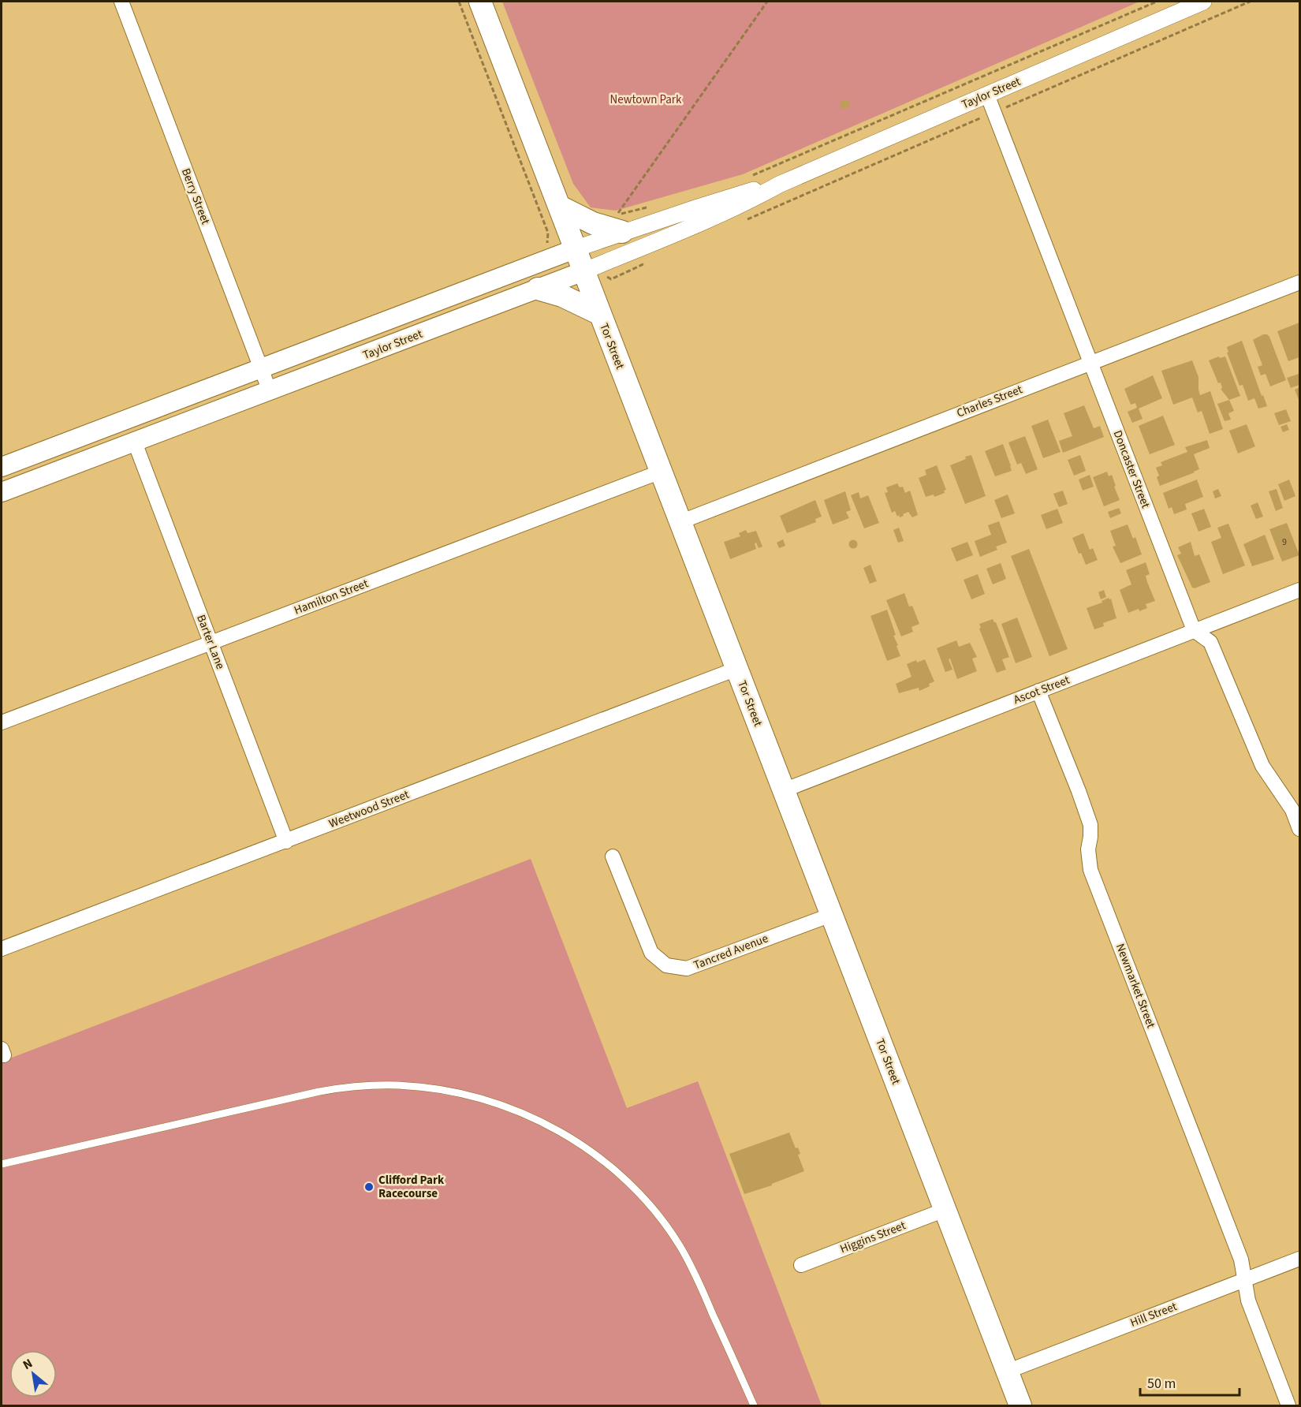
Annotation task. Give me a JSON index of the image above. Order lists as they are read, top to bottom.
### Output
{
  "streets": {
    "highway": ["Tor Street"],
    "main road": ["Taylor Street"],
    "street": [
      "Berry Street",
      "Charles Street",
      "Doncaster Street",
      "Hamilton Street",
      "Barter Lane",
      "Ascot Street",
      "Weetwood Street",
      "Tancred Avenue",
      "Newmarket Street",
      "Higgins Street",
      "Hill Street"
    ]
  },
  "crossings": [
    ["Taylor Street", "Berry Street"],
    ["Taylor Street", "Tor Street"],
    ["Taylor Street", "Doncaster Street"],
    ["Taylor Street", "Barter Lane"],
    ["Tor Street", "Charles Street"],
    ["Tor Street", "Hamilton Street"],
    ["Tor Street", "Ascot Street"],
    ["Tor Street", "Weetwood Street"],
    ["Tor Street", "Tancred Avenue"],
    ["Tor Street", "Higgins Street"],
    ["Tor Street", "Hill Street"],
    ["Charles Street", "Doncaster Street"],
    ["Doncaster Street", "Ascot Street"],
    ["Hamilton Street", "Barter Lane"],
    ["Barter Lane", "Weetwood Street"],
    ["Ascot Street", "Newmarket Street"],
    ["Newmarket Street", "Hill Street"]
  ],
  "parks": ["Newtown Park"],
  "places": ["Clifford Park Racecourse"],
  "house_numbers": ["9"],
  "scale_bar": "50 m",
  "north": "top left"
}
